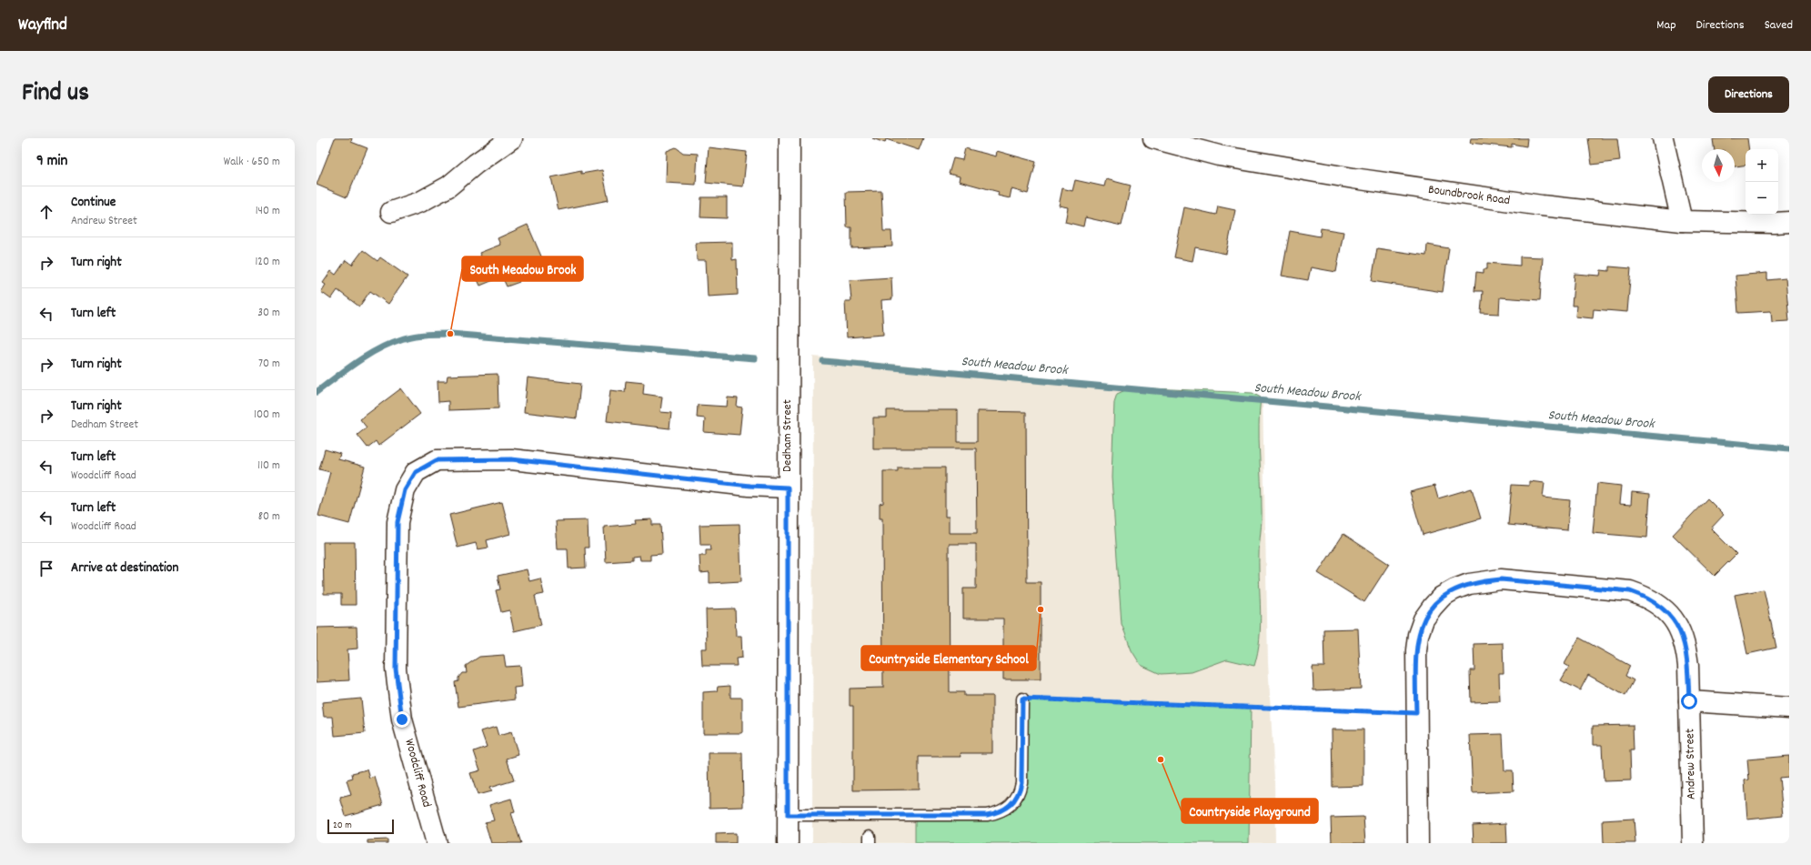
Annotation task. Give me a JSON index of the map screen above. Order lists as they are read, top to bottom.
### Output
{
  "streets": {
    "street": [
      "Boundbrook Road",
      "Dedham Street",
      "Andrew Street",
      "Woodcliff Road"
    ]
  },
  "crossings": [
    ["Dedham Street", "Woodcliff Road"]
  ],
  "water": ["South Meadow Brook"],
  "places": ["South Meadow Brook", "Countryside Elementary School", "Countryside Playground"],
  "scale_bar": "20 m",
  "north": "bottom",
  "page": {
    "header": "Wayfind",
    "nav": ["Map", "Directions", "Saved"],
    "title": "Find us",
    "buttons": "Directions",
    "heading": ["9 min", "Walk · 650 m"],
    "map_buttons": ["+", "−"],
    "list": [
      ["Continue", "Andrew Street", "140 m"],
      ["Turn right", "120 m"],
      ["Turn left", "30 m"],
      ["Turn right", "70 m"],
      ["Turn right", "Dedham Street", "100 m"],
      ["Turn left", "Woodcliff Road", "110 m"],
      ["Turn left", "Woodcliff Road", "80 m"],
      "Arrive at destination"
    ],
    "scale": "20 m"
  }
}
